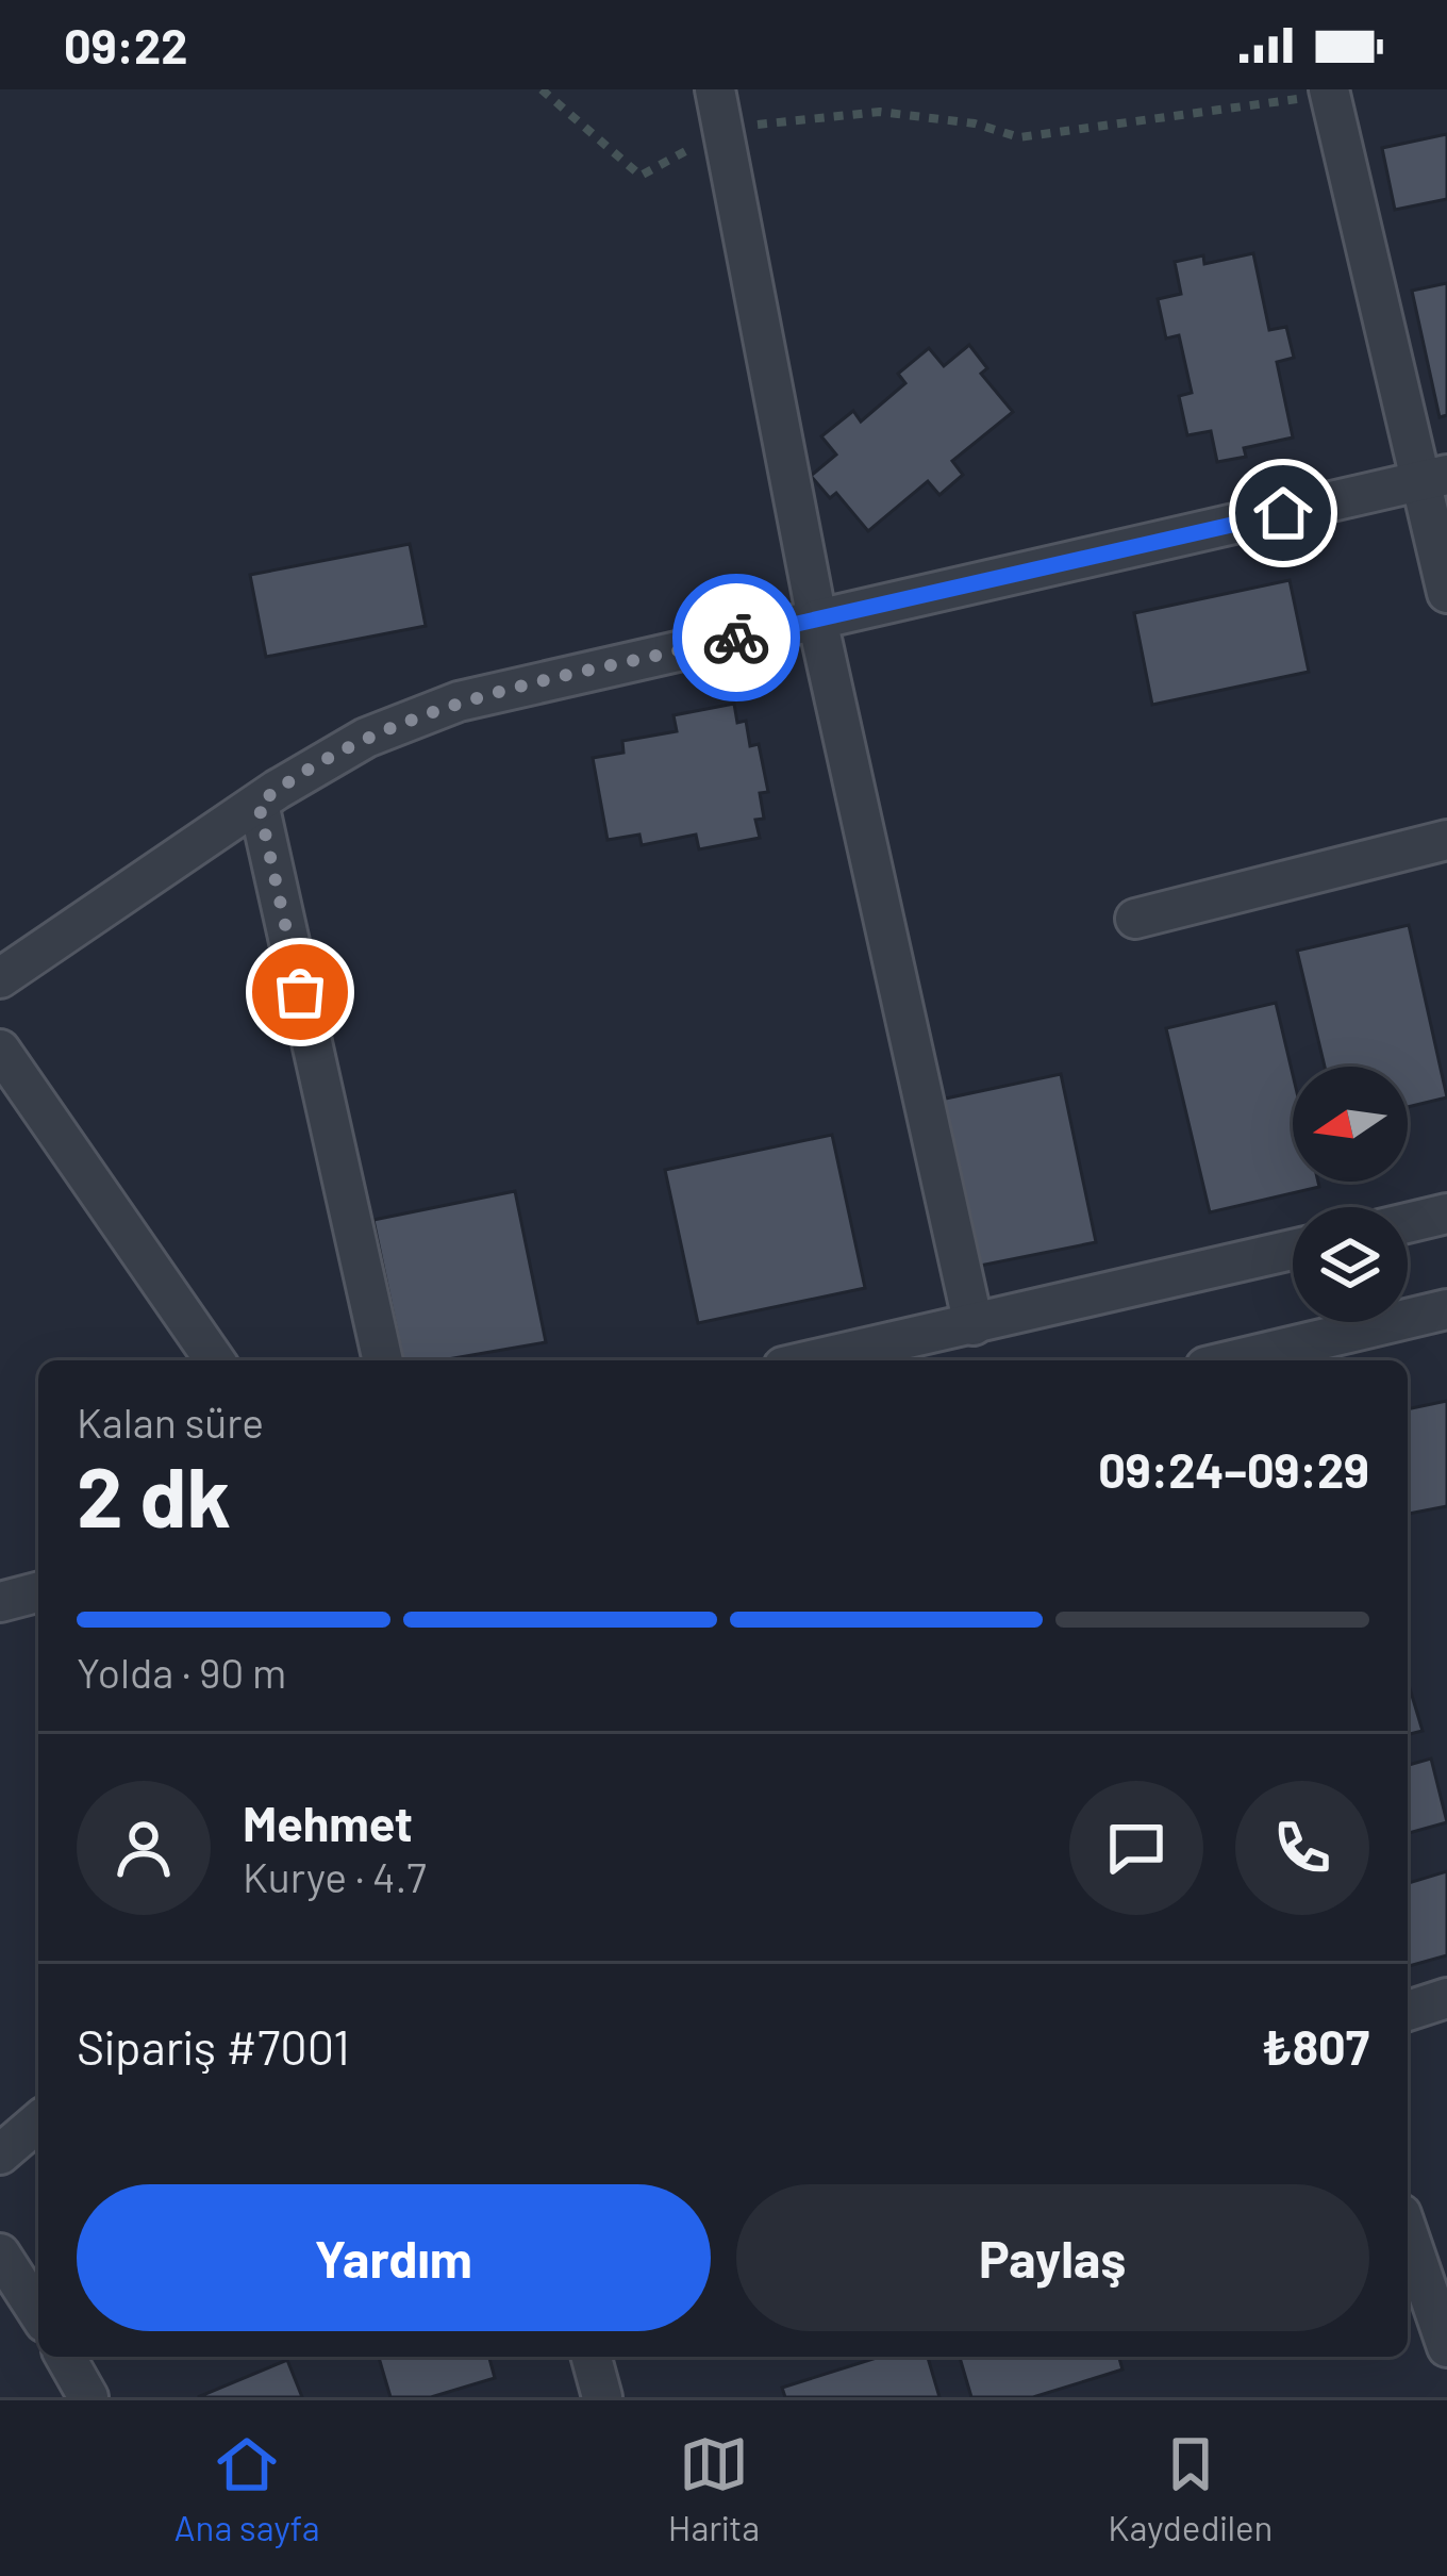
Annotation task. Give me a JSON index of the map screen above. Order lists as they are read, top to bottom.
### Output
{
  "north": "left",
  "page": {
    "status": "09:22",
    "heading": ["2 dk", "Kalan süre", "09:24–09:29"],
    "panel": [
      "Mehmet",
      "Kurye · 4.7",
      "Sipariş #7001",
      "₺807"
    ],
    "bar": "Yolda · 90 m",
    "buttons": ["Yardım", "Paylaş"],
    "tabs": ["Ana sayfa", "Harita", "Kaydedilen"]
  }
}
